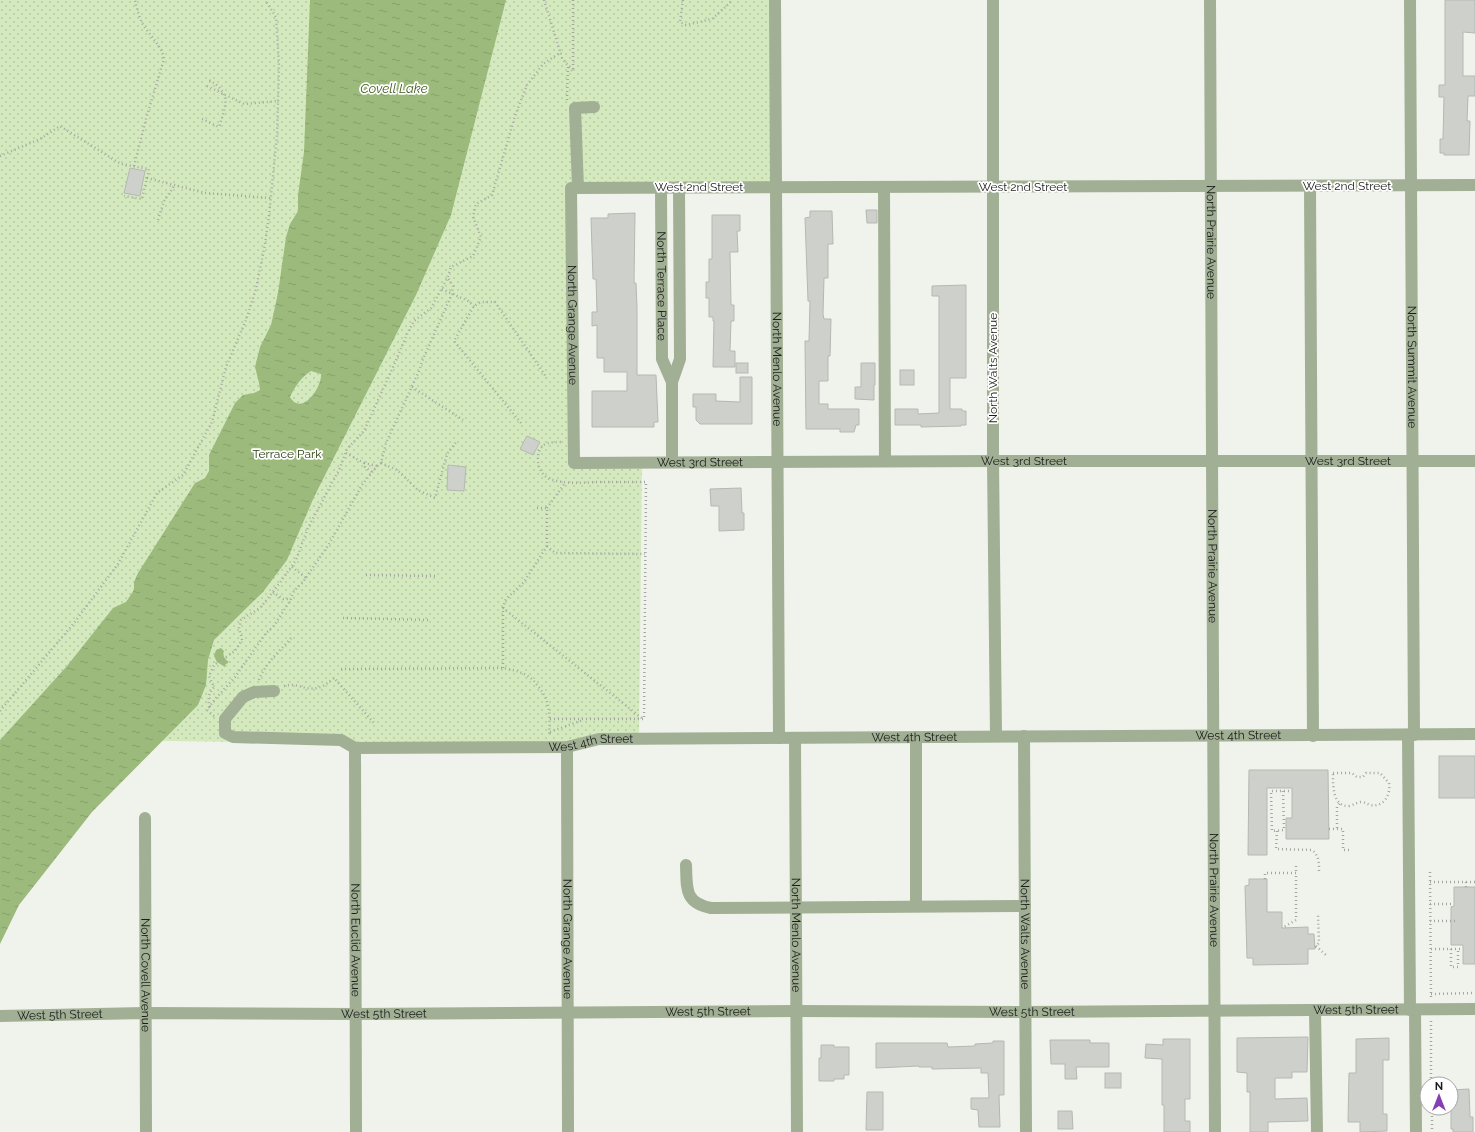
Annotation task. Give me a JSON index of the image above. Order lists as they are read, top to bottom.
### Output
{
  "streets": {
    "street": [
      "West 2nd Street",
      "North Prairie Avenue",
      "North Terrace Place",
      "North Grange Avenue",
      "North Summit Avenue",
      "North Walts Avenue",
      "North Menlo Avenue",
      "West 3rd Street",
      "West 4th Street",
      "North Euclid Avenue",
      "North Covell Avenue",
      "West 5th Street"
    ]
  },
  "crossings": [
    ["West 2nd Street", "North Prairie Avenue"],
    ["West 2nd Street", "North Terrace Place"],
    ["West 2nd Street", "North Grange Avenue"],
    ["West 2nd Street", "North Summit Avenue"],
    ["West 2nd Street", "North Walts Avenue"],
    ["West 2nd Street", "North Menlo Avenue"],
    ["North Prairie Avenue", "West 3rd Street"],
    ["North Prairie Avenue", "West 4th Street"],
    ["North Prairie Avenue", "West 5th Street"],
    ["North Terrace Place", "West 3rd Street"],
    ["North Grange Avenue", "West 3rd Street"],
    ["North Grange Avenue", "West 4th Street"],
    ["North Grange Avenue", "West 5th Street"],
    ["North Summit Avenue", "West 3rd Street"],
    ["North Summit Avenue", "West 4th Street"],
    ["North Summit Avenue", "West 5th Street"],
    ["North Walts Avenue", "West 3rd Street"],
    ["North Walts Avenue", "West 4th Street"],
    ["North Walts Avenue", "West 5th Street"],
    ["North Menlo Avenue", "West 3rd Street"],
    ["North Menlo Avenue", "West 4th Street"],
    ["North Menlo Avenue", "West 5th Street"],
    ["West 4th Street", "North Euclid Avenue"],
    ["North Euclid Avenue", "West 5th Street"],
    ["North Covell Avenue", "West 5th Street"]
  ],
  "water": ["Covell Lake"],
  "parks": ["Terrace Park"],
  "north": "top"
}
